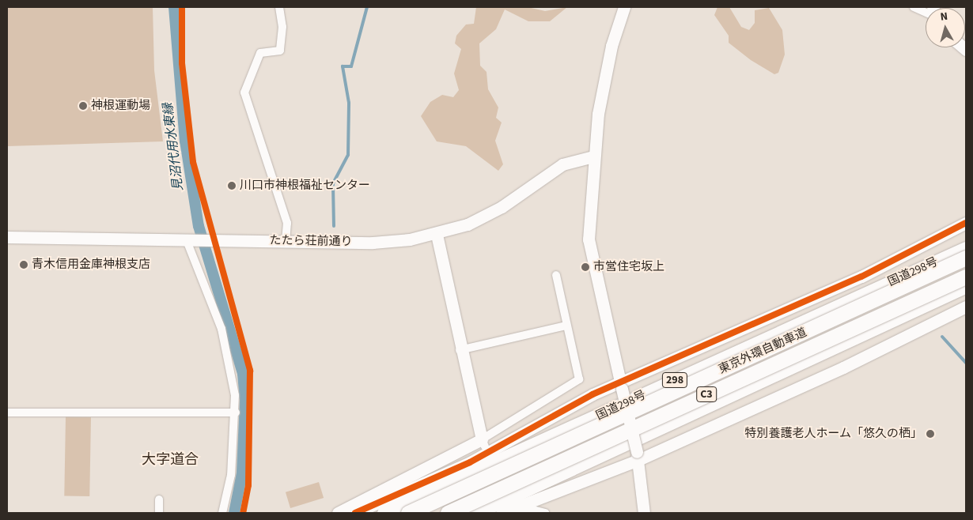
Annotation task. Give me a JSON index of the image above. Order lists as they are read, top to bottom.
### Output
{
  "streets": {
    "highway": [
      "国道298号",
      "東京外環自動車道",
      "298",
      "C3"
    ],
    "street": ["たたら荘前通り"]
  },
  "districts": ["大字道合"],
  "water": ["見沼代用水東縁"],
  "places": [
    "神根運動場",
    "川口市神根福祉センター",
    "青木信用金庫神根支店",
    "市営住宅坂上",
    "特別養護老人ホーム「悠久の栖」"
  ],
  "north": "top"
}
